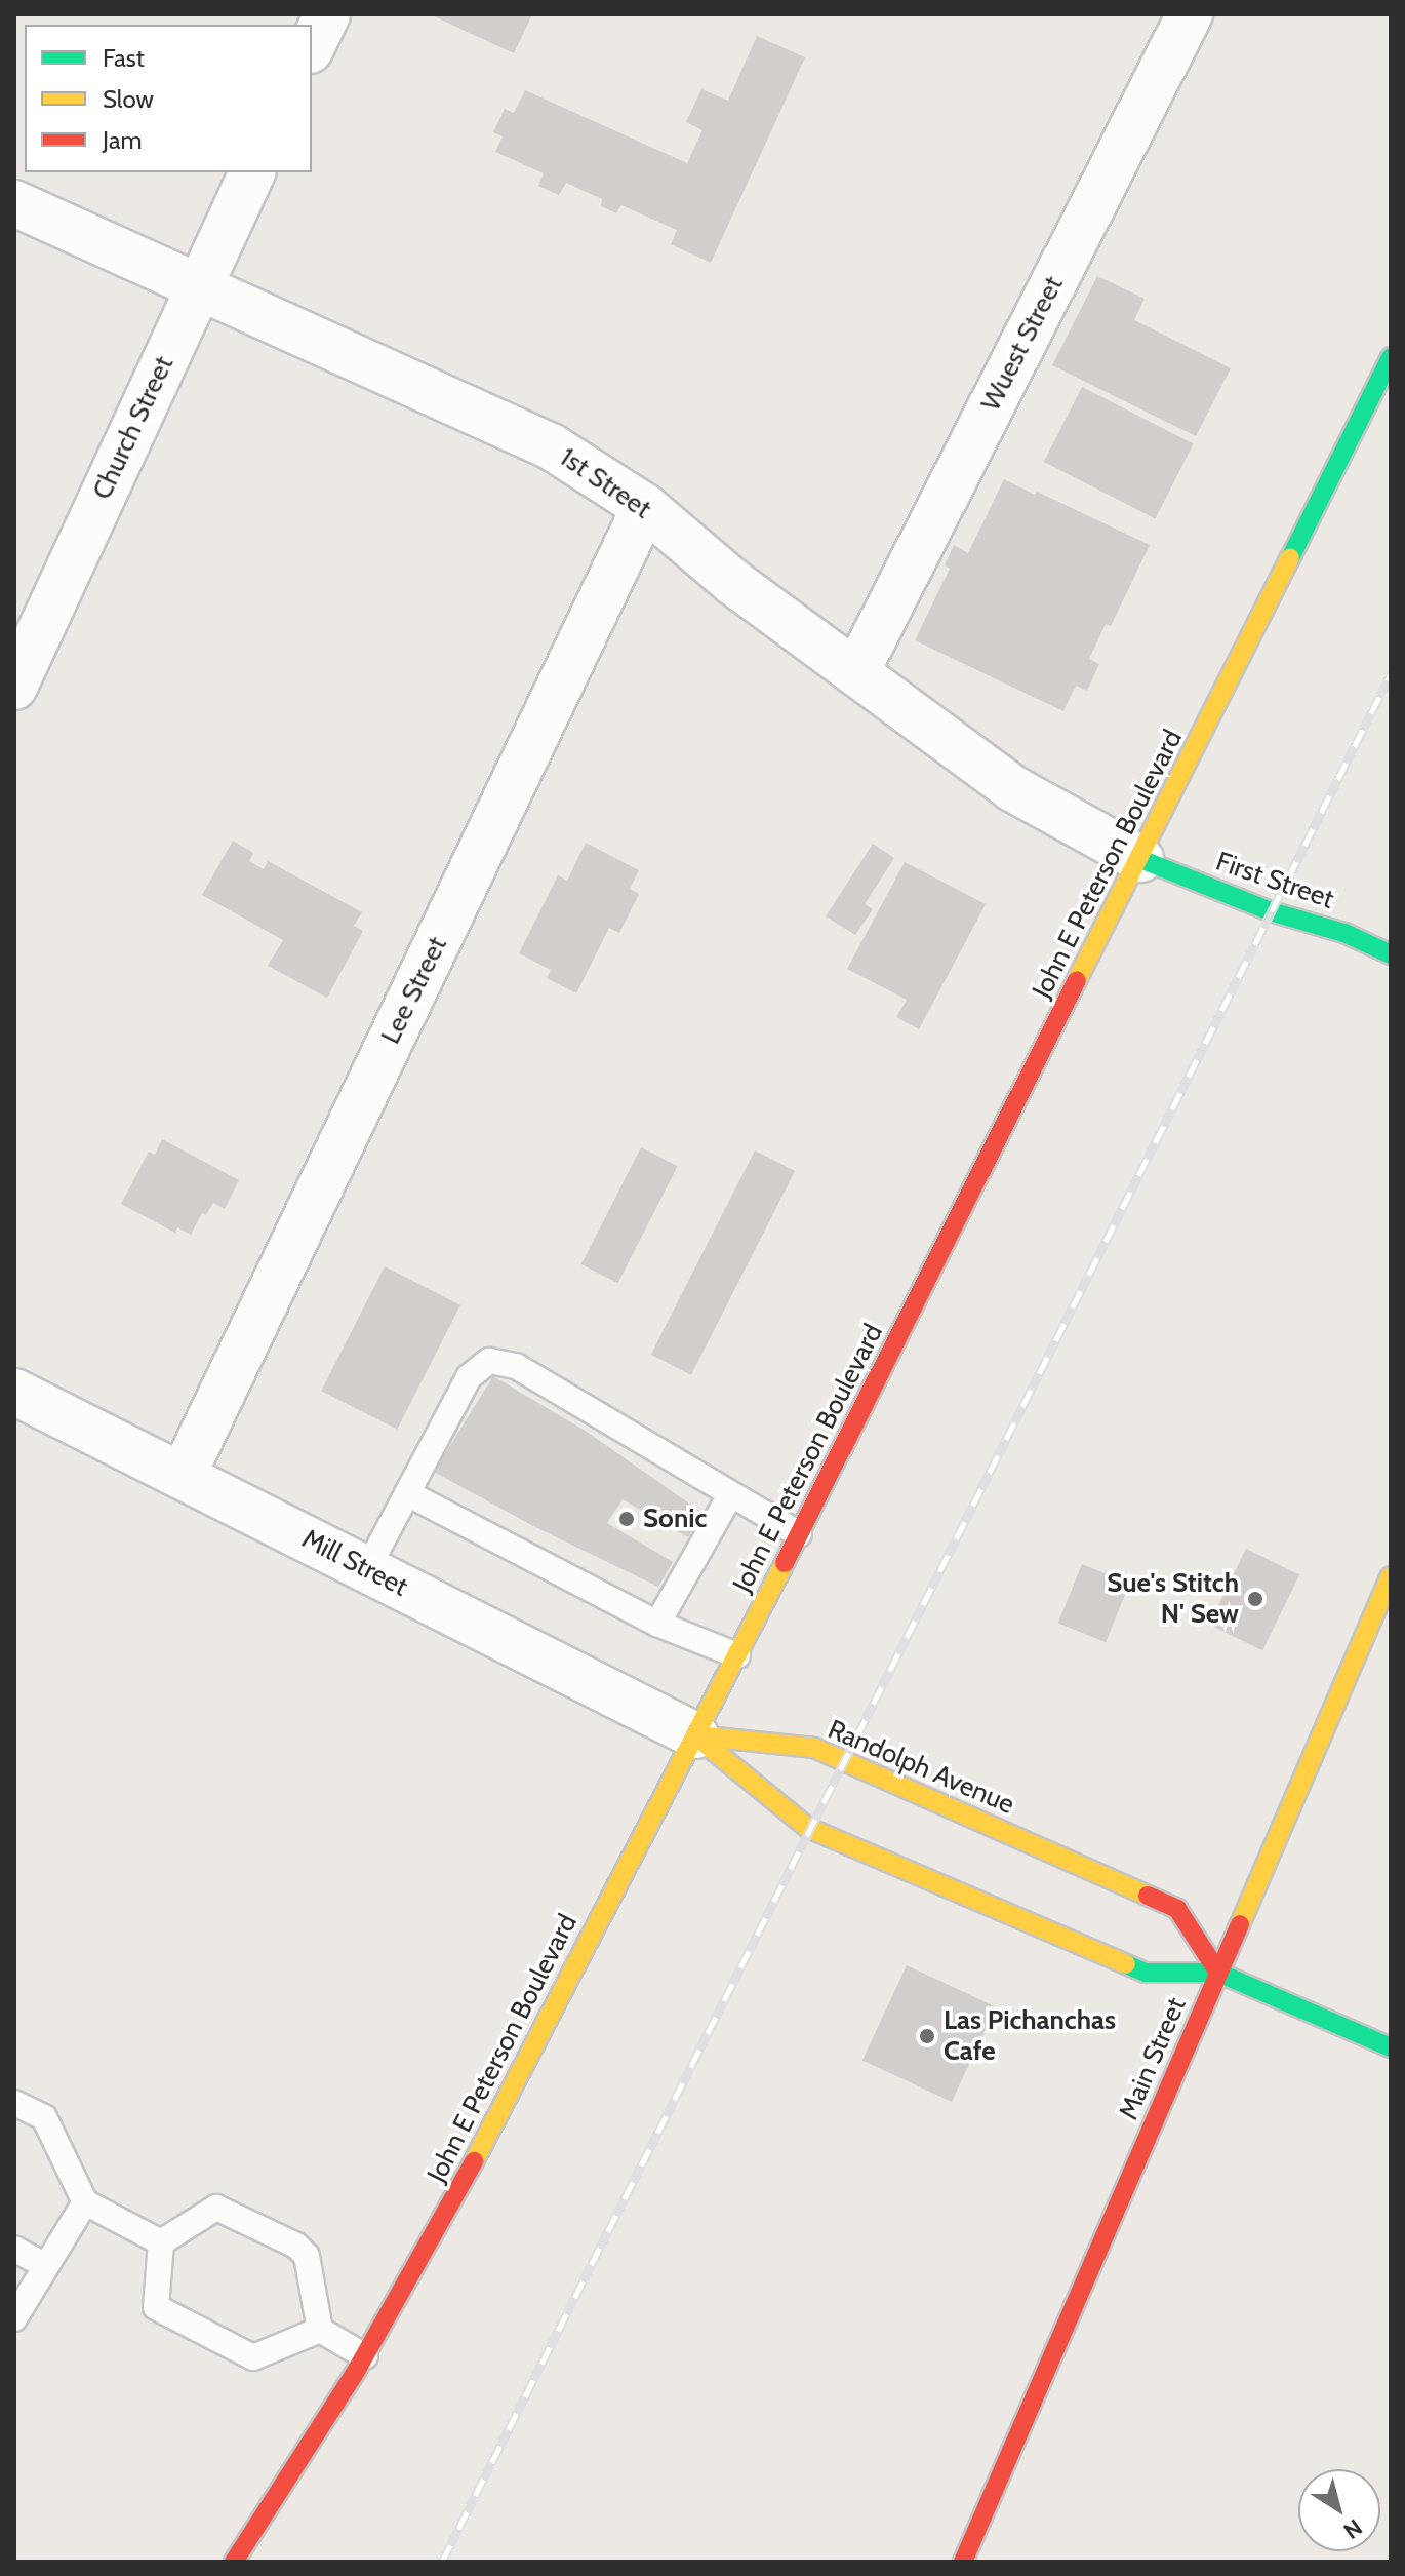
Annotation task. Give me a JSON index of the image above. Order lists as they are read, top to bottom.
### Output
{
  "streets": {
    "main road": [
      "John E Peterson Boulevard",
      "First Street",
      "Randolph Avenue",
      "Main Street"
    ],
    "street": [
      "Wuest Street",
      "Church Street",
      "1st Street",
      "Lee Street",
      "Mill Street"
    ]
  },
  "crossings": [
    ["Wuest Street", "1st Street"],
    ["Church Street", "1st Street"],
    ["1st Street", "John E Peterson Boulevard"],
    ["1st Street", "First Street"],
    ["1st Street", "Lee Street"],
    ["John E Peterson Boulevard", "First Street"],
    ["John E Peterson Boulevard", "Mill Street"],
    ["John E Peterson Boulevard", "Randolph Avenue"],
    ["Lee Street", "Mill Street"],
    ["Mill Street", "Randolph Avenue"],
    ["Randolph Avenue", "Main Street"]
  ],
  "places": ["Sonic", "Sue's Stitch N' Sew", "Las Pichanchas Cafe"],
  "legend": ["Fast", "Slow", "Jam"],
  "north": "bottom right"
}
